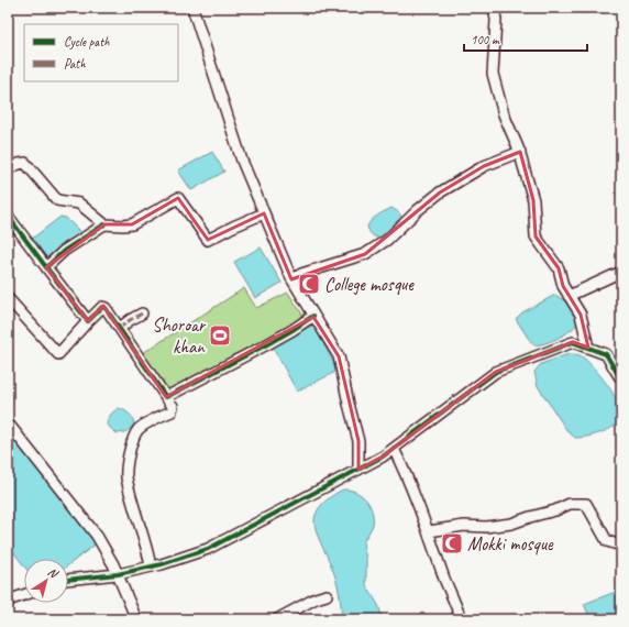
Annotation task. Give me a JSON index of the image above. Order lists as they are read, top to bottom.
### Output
{
  "places": {
    "mosque": ["College mosque", "Mokki mosque"],
    "sports": ["Shoroar khan"]
  },
  "legend": ["Cycle path", "Path"],
  "scale_bar": "100 m",
  "north": "top right"
}
